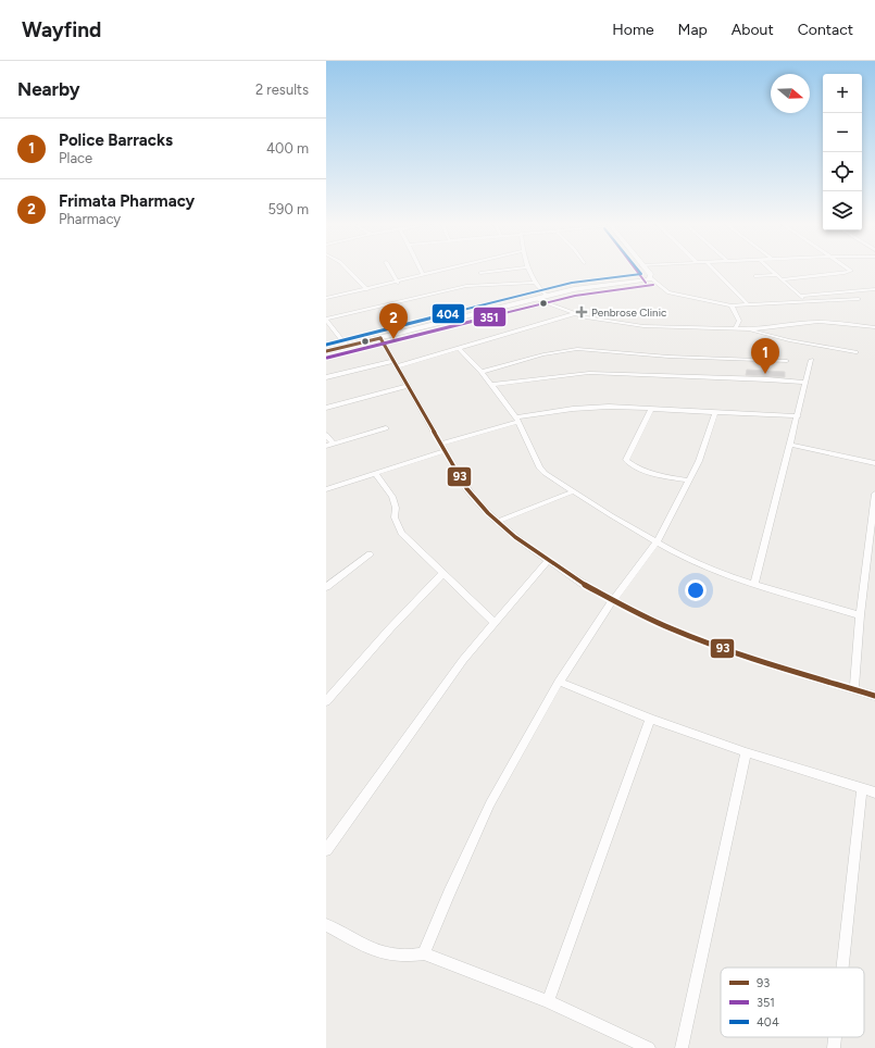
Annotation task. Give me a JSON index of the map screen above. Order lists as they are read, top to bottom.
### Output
{
  "places": {
    "health": ["Penbrose Clinic"]
  },
  "lines": ["transit line 351", "transit line 404", "transit line 93"],
  "legend": ["93", "351", "404"],
  "north": "right",
  "page": {
    "header": "Wayfind",
    "nav": [
      "Home",
      "Map",
      "About",
      "Contact"
    ],
    "heading": ["Nearby", "2 results"],
    "map_buttons": ["+", "−"],
    "list": [
      {
        "mark": "1",
        "name": "Police Barracks",
        "note": "Place",
        "value": "400 m"
      },
      {
        "mark": "2",
        "name": "Frimata Pharmacy",
        "note": "Pharmacy",
        "value": "590 m"
      }
    ],
    "pins": ["2", "1"]
  }
}
